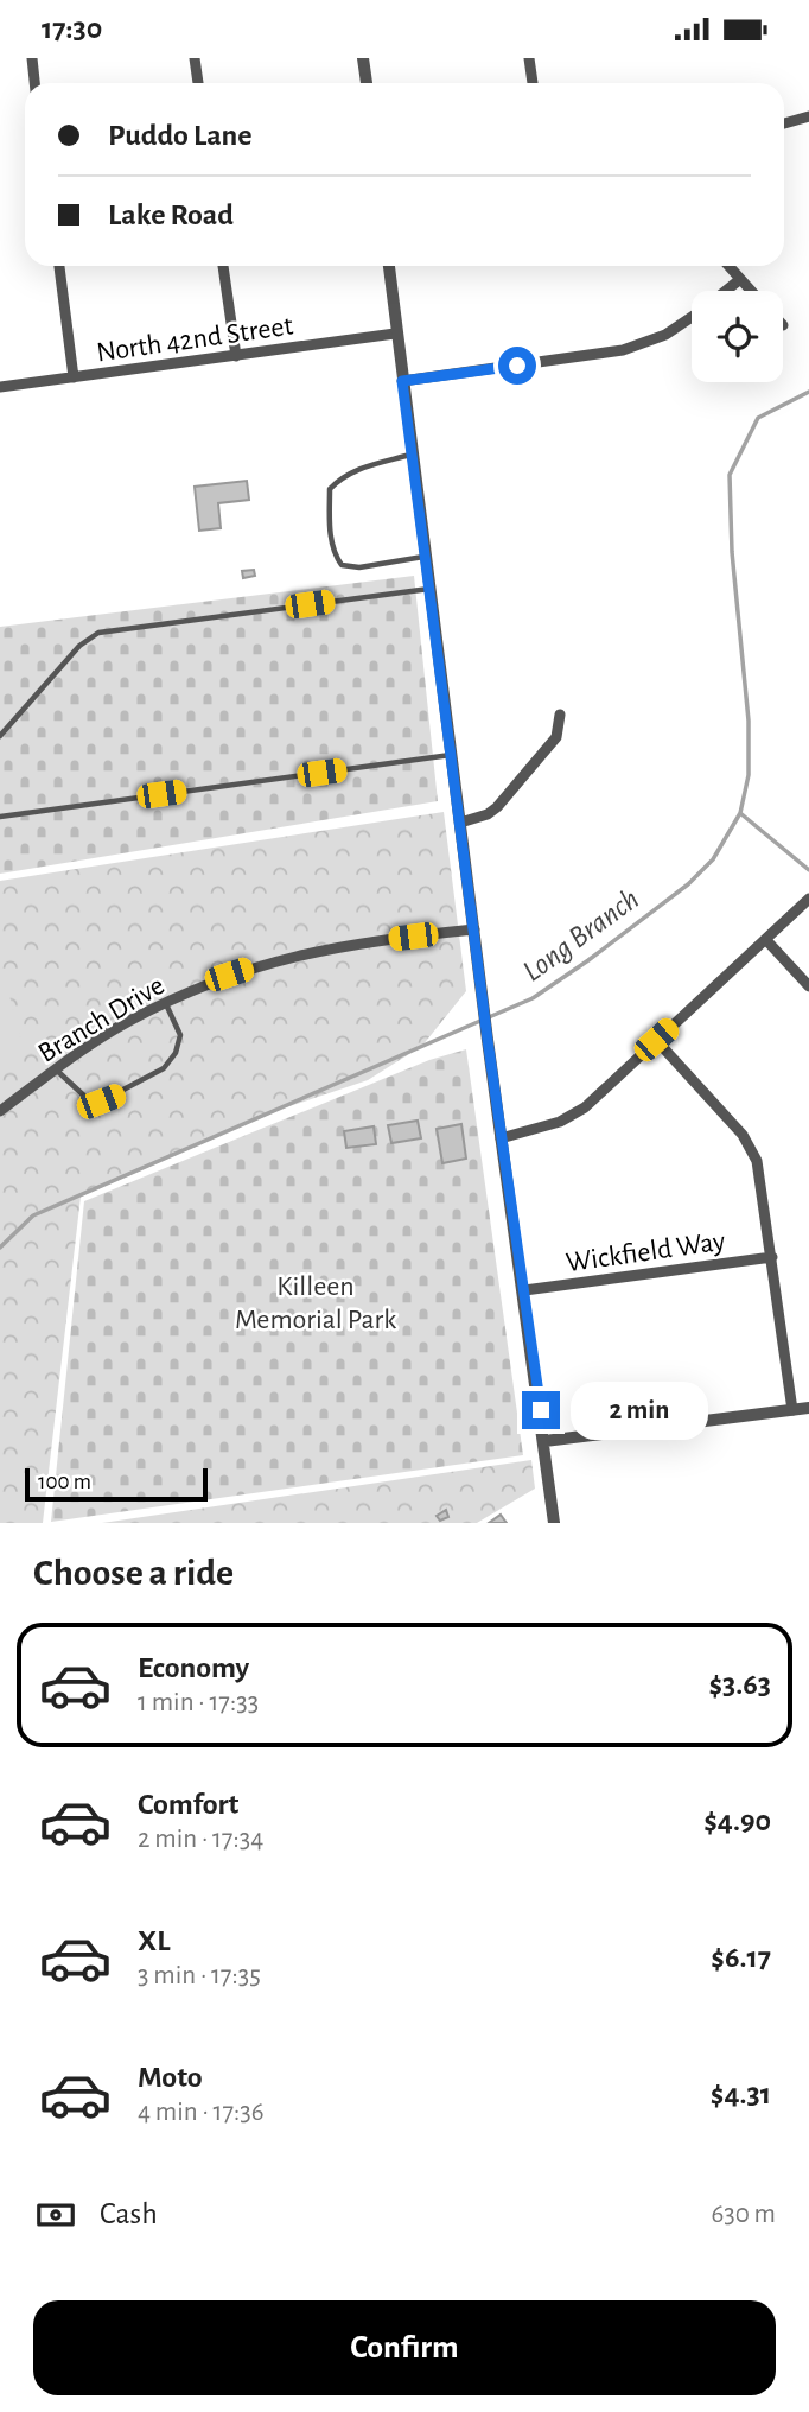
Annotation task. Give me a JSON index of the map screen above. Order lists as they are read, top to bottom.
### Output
{
  "streets": {
    "street": ["North 42nd Street", "Branch Drive", "Wickfield Way"]
  },
  "water": ["Long Branch"],
  "parks": ["Killeen Memorial Park"],
  "scale_bar": "100 m",
  "page": {
    "status": "17:30",
    "banner": ["Puddo Lane", "Lake Road"],
    "bubble": "2 min",
    "scale": "100 m",
    "heading": "Choose a ride",
    "list": [
      {
        "name": "Economy",
        "note": "1 min · 17:33",
        "value": "$3.63"
      },
      {
        "name": "Comfort",
        "note": "2 min · 17:34",
        "value": "$4.90"
      },
      {
        "name": "XL",
        "note": "3 min · 17:35",
        "value": "$6.17"
      },
      {
        "name": "Moto",
        "note": "4 min · 17:36",
        "value": "$4.31"
      }
    ],
    "pay": ["Cash", "630 m"],
    "buttons": "Confirm"
  }
}
